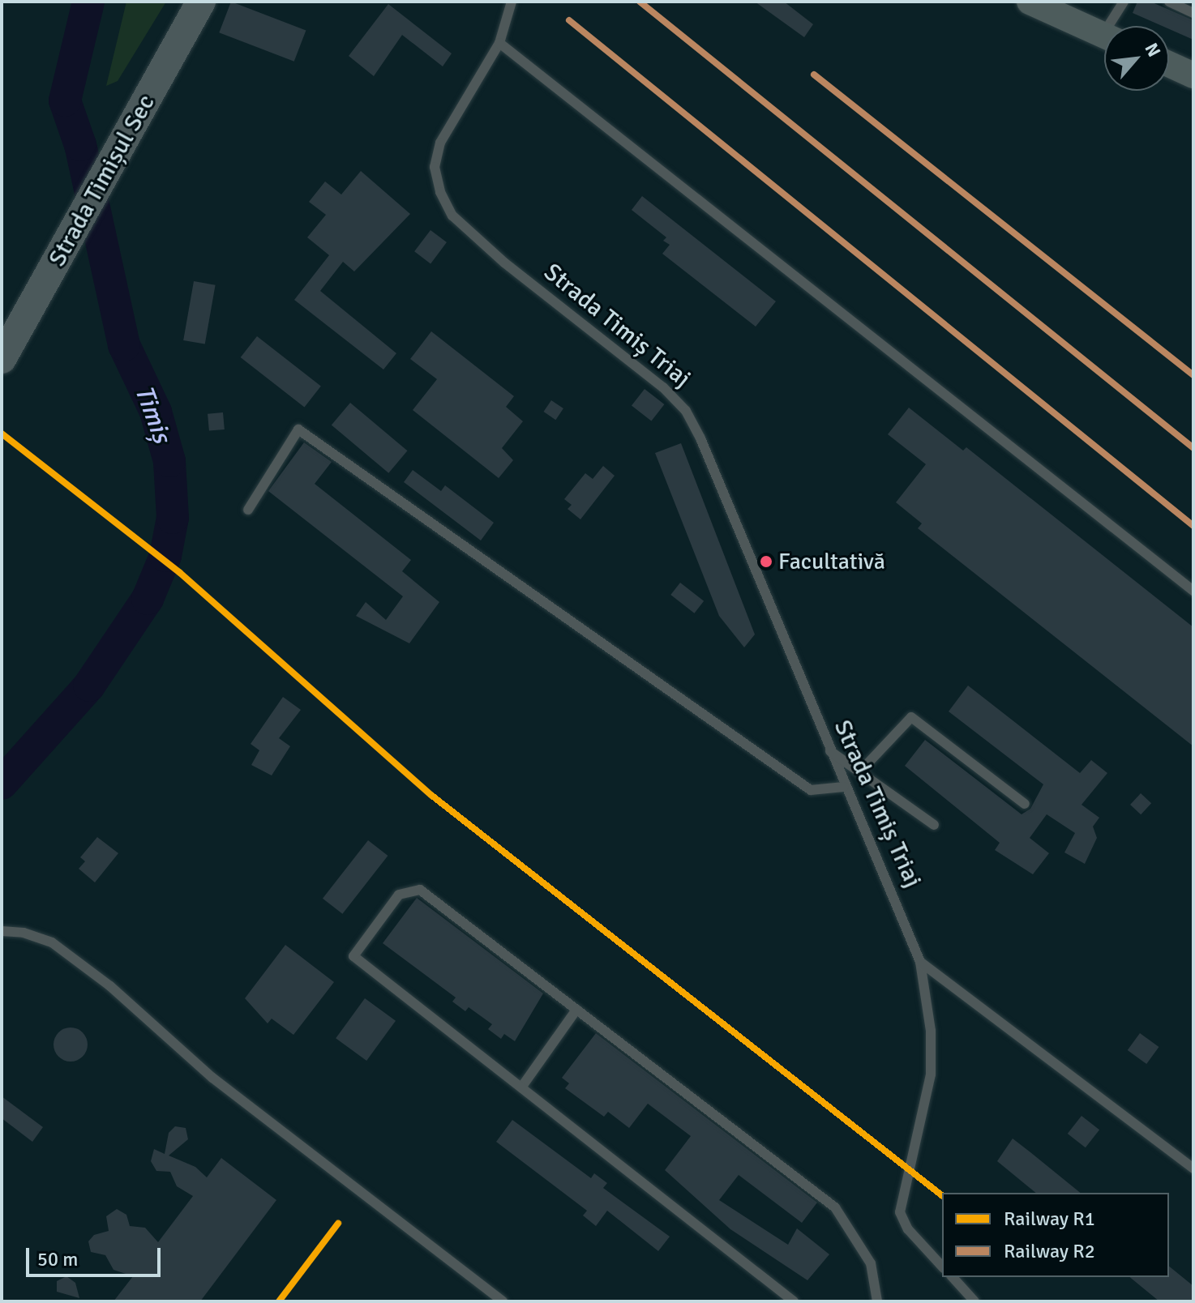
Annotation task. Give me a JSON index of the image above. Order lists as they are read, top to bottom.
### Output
{
  "streets": {
    "main road": ["Strada Timișul Sec"],
    "lane": ["Strada Timiș Triaj"]
  },
  "water": ["Timiș"],
  "places": ["Facultativă"],
  "lines": ["rail line R2", "rail line R1"],
  "legend": ["Railway R1", "Railway R2"],
  "scale_bar": "50 m",
  "north": "top right"
}
